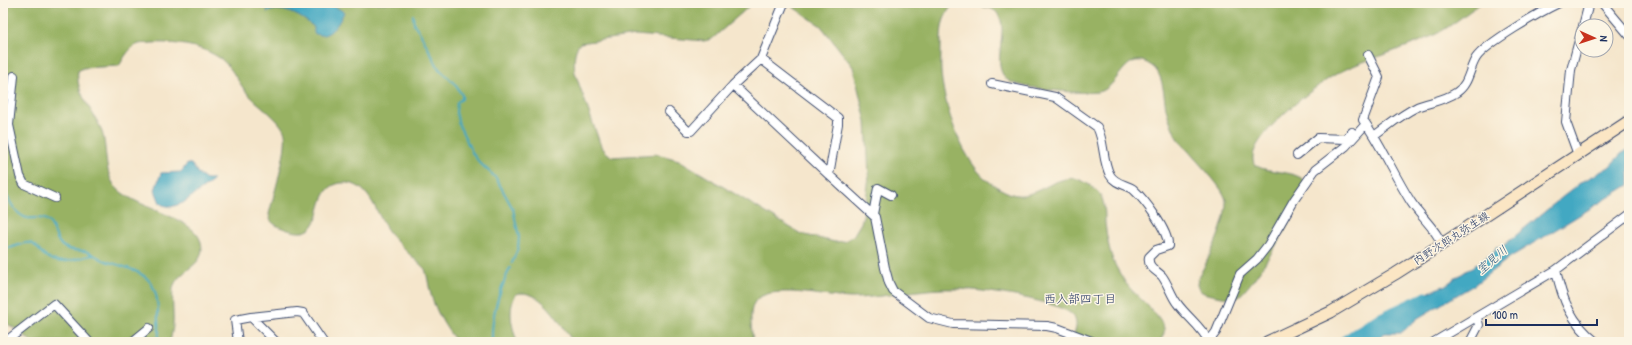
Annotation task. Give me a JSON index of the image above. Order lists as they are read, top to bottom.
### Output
{
  "streets": {
    "main road": ["内野次郎丸弥生線"]
  },
  "districts": ["西入部四丁目"],
  "water": ["室見川"],
  "scale_bar": "100 m",
  "north": "right"
}
